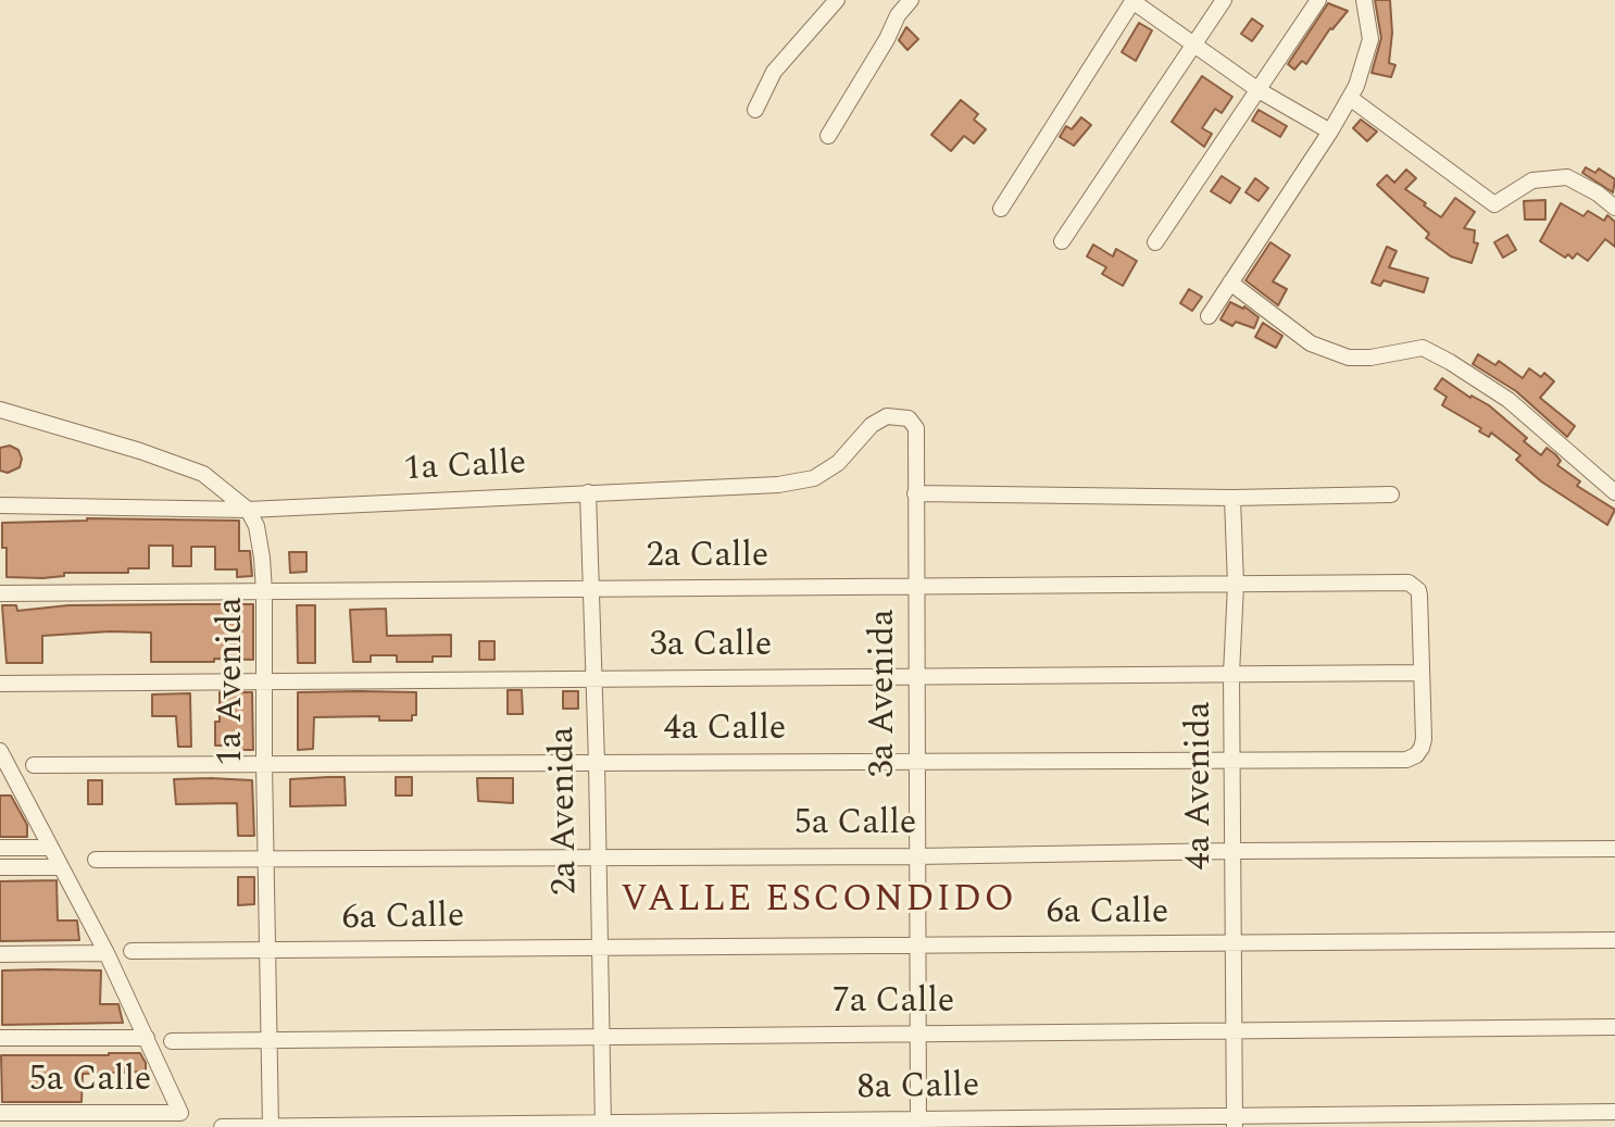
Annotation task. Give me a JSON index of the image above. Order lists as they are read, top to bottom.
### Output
{
  "streets": {
    "street": [
      "1a Calle",
      "2a Calle",
      "3a Calle",
      "1a Avenida",
      "3a Avenida",
      "4a Calle",
      "4a Avenida",
      "2a Avenida",
      "5a Calle",
      "6a Calle",
      "7a Calle",
      "8a Calle"
    ]
  },
  "crossings": [
    ["1a Calle", "1a Avenida"],
    ["1a Calle", "3a Avenida"],
    ["1a Calle", "2a Avenida"],
    ["2a Calle", "3a Calle"],
    ["2a Calle", "1a Avenida"],
    ["2a Calle", "3a Avenida"],
    ["2a Calle", "4a Calle"],
    ["2a Calle", "4a Avenida"],
    ["2a Calle", "2a Avenida"],
    ["3a Calle", "1a Avenida"],
    ["3a Calle", "3a Avenida"],
    ["3a Calle", "4a Calle"],
    ["3a Calle", "4a Avenida"],
    ["3a Calle", "2a Avenida"],
    ["1a Avenida", "4a Calle"],
    ["1a Avenida", "5a Calle"],
    ["1a Avenida", "6a Calle"],
    ["1a Avenida", "7a Calle"],
    ["1a Avenida", "8a Calle"],
    ["3a Avenida", "4a Calle"],
    ["3a Avenida", "5a Calle"],
    ["3a Avenida", "6a Calle"],
    ["3a Avenida", "7a Calle"],
    ["3a Avenida", "8a Calle"],
    ["4a Calle", "4a Avenida"],
    ["4a Calle", "2a Avenida"],
    ["4a Avenida", "5a Calle"],
    ["4a Avenida", "6a Calle"],
    ["4a Avenida", "7a Calle"],
    ["4a Avenida", "8a Calle"],
    ["2a Avenida", "5a Calle"],
    ["2a Avenida", "6a Calle"],
    ["2a Avenida", "7a Calle"],
    ["2a Avenida", "8a Calle"]
  ],
  "districts": ["VALLE ESCONDIDO"]
}
